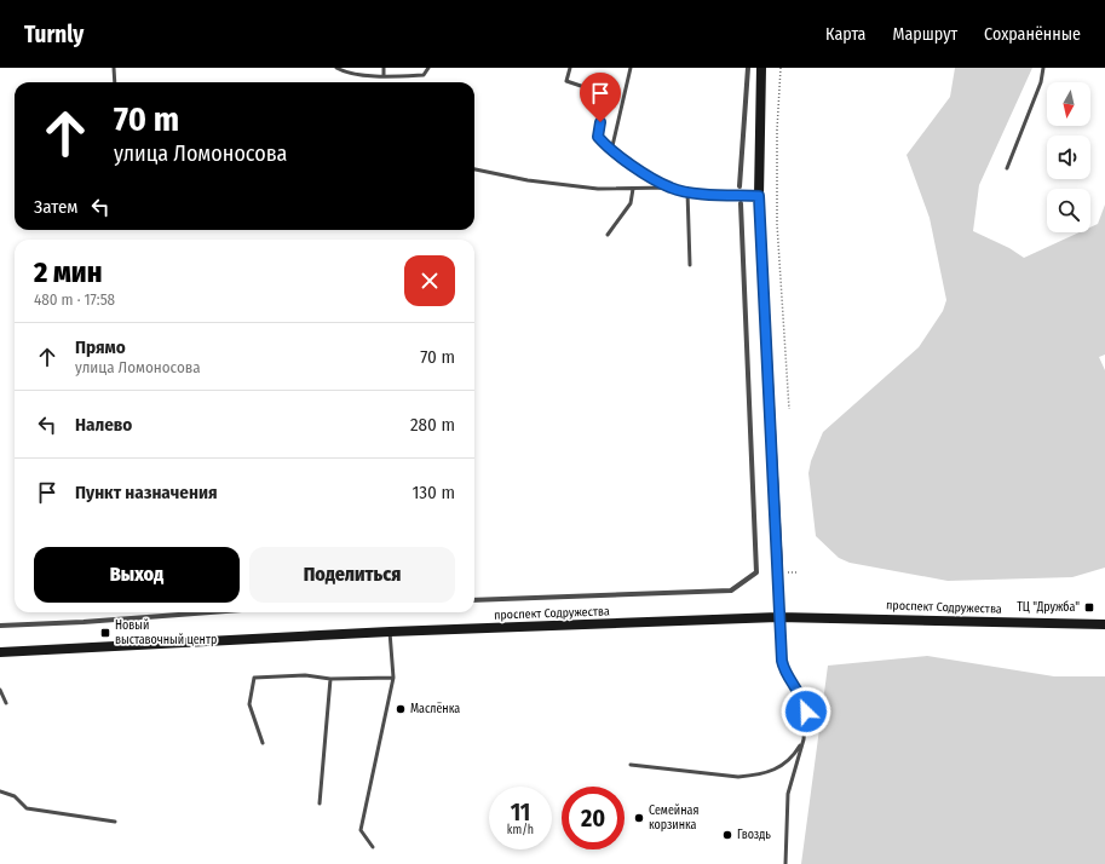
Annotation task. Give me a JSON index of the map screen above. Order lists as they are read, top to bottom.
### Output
{
  "streets": {
    "main road": ["проспект Содружества"]
  },
  "places": {
    "transit": ["ТЦ \"Дружба\"", "Новый выставочный центр"],
    "other": ["Маслёнка", "Семейная корзинка", "Гвоздь"]
  },
  "north": "bottom",
  "page": {
    "header": "Turnly",
    "nav": ["Карта", "Маршрут", "Сохранённые"],
    "turn": ["70 m", "улица Ломоносова"],
    "then": "Затем",
    "heading": ["2 мин", "480 m · 17:58"],
    "list": [
      {
        "name": "Прямо",
        "note": "улица Ломоносова",
        "value": "70 m"
      },
      {
        "name": "Налево",
        "value": "280 m"
      },
      {
        "name": "Пункт назначения",
        "value": "130 m"
      }
    ],
    "buttons": ["Выход", "Поделиться"],
    "speed": "11 km/h",
    "limit": "20"
  }
}
